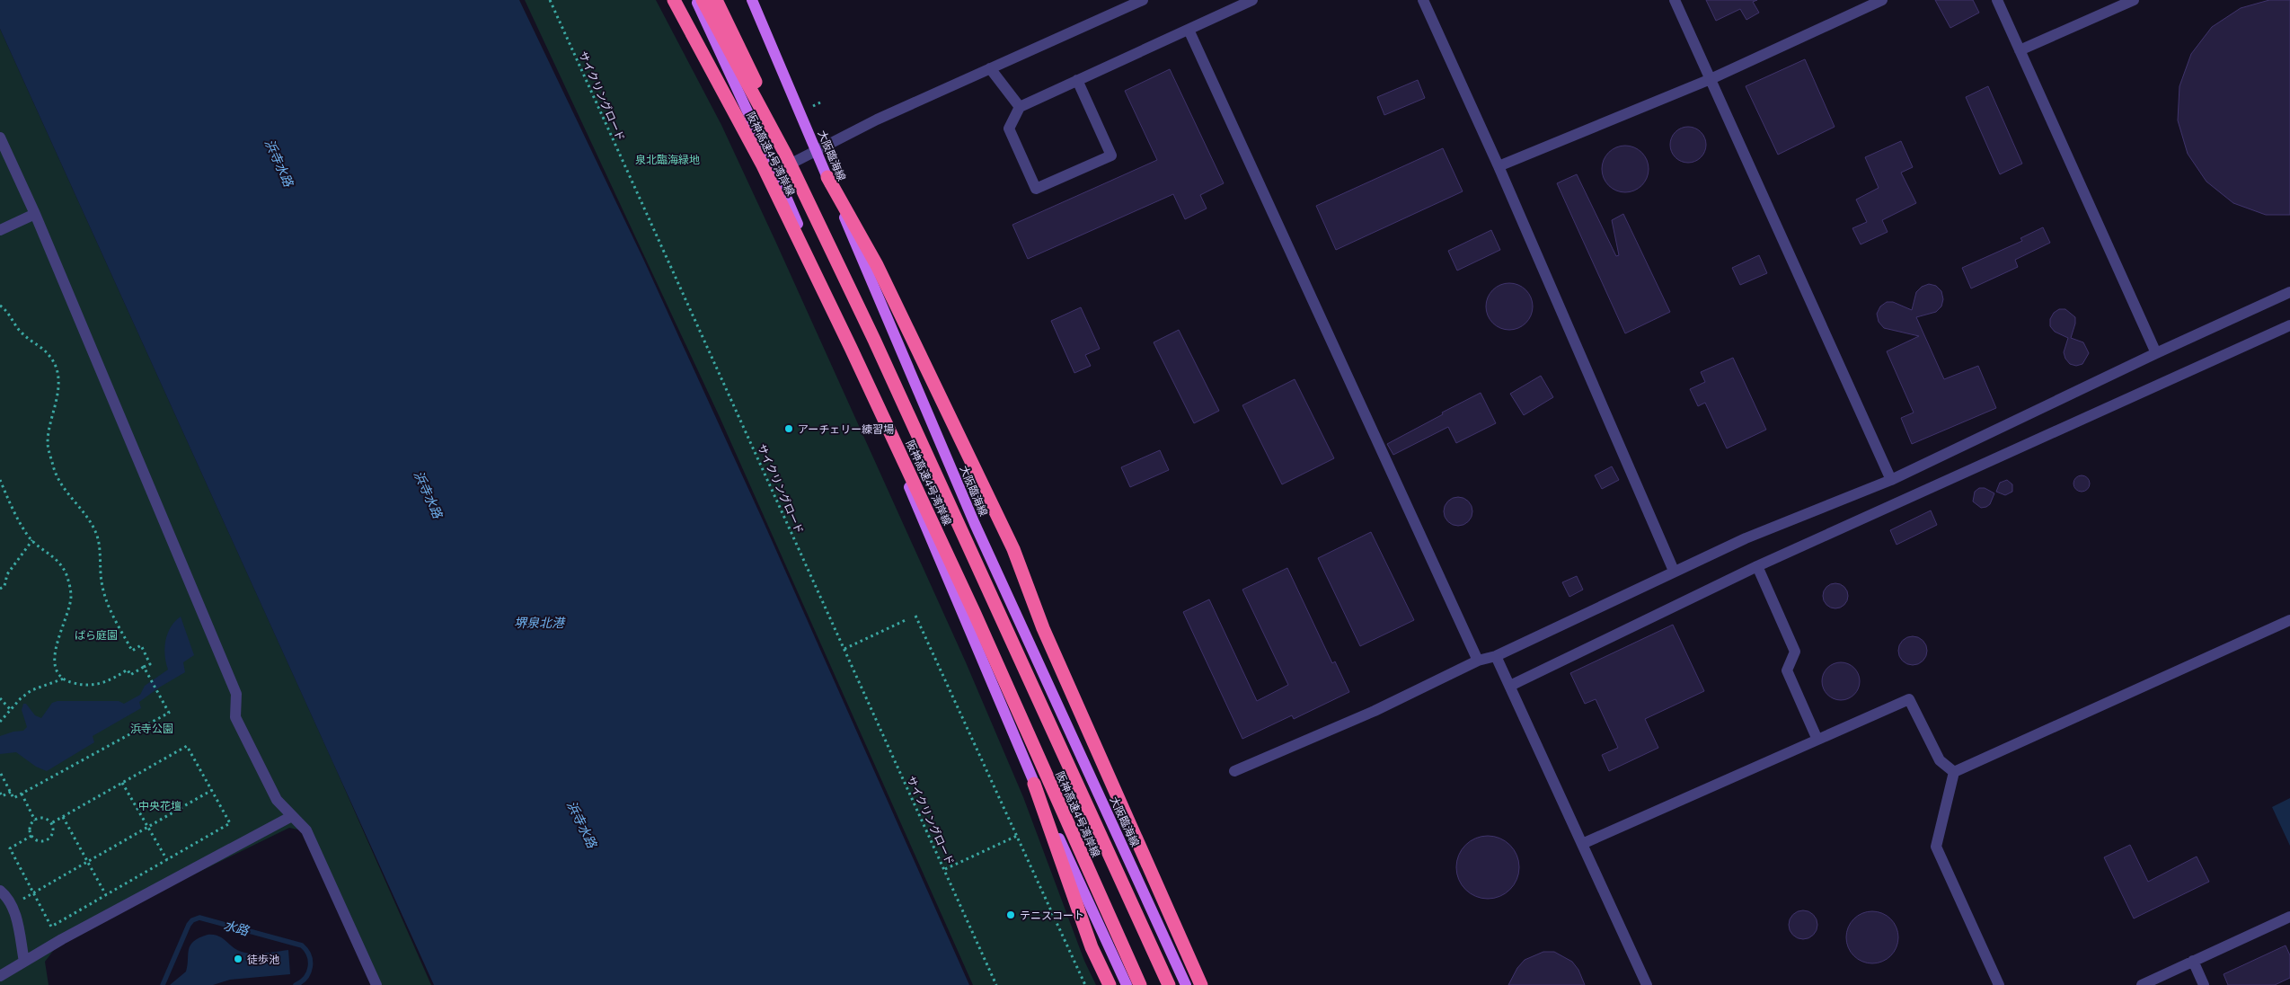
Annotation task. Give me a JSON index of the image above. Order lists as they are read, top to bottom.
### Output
{
  "streets": {
    "highway": ["阪神高速4号湾岸線"],
    "main road": ["大阪臨海線"],
    "path": ["サイクリングロード"]
  },
  "water": ["浜寺水路", "堺泉北港", "水路"],
  "parks": [
    "泉北臨海緑地",
    "ばら庭園",
    "浜寺公園",
    "中央花壇"
  ],
  "places": ["アーチェリー練習場", "テニスコート", "徒歩池"]
}
